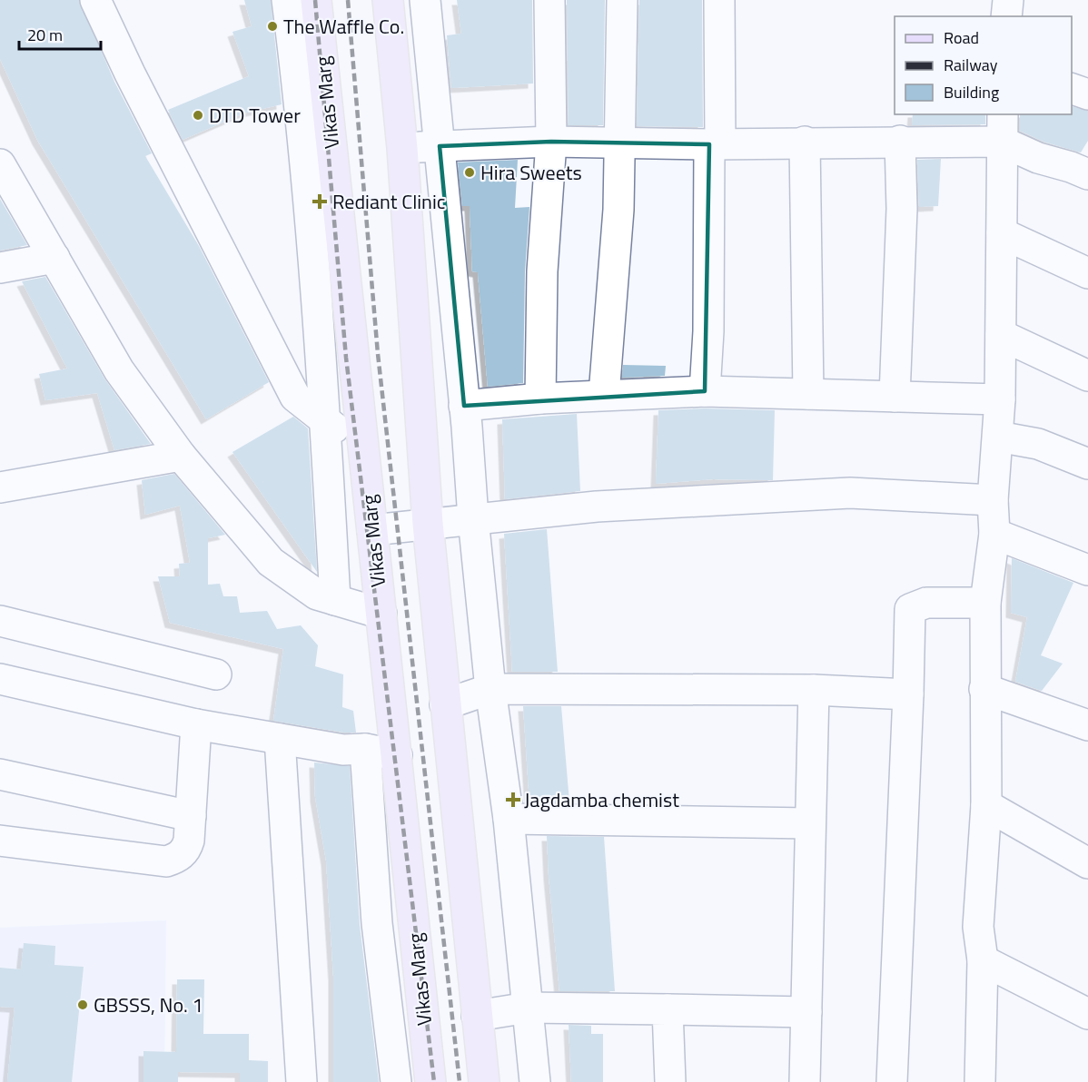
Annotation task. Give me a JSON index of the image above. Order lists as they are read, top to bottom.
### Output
{
  "streets": {
    "main road": ["Vikas Marg"]
  },
  "places": {
    "other": [
      "The Waffle Co.",
      "DTD Tower",
      "Hira Sweets",
      "GBSSS, No. 1"
    ],
    "health": ["Rediant Clinic", "Jagdamba chemist"]
  },
  "legend": ["Road", "Railway", "Building"],
  "scale_bar": "20 m"
}
